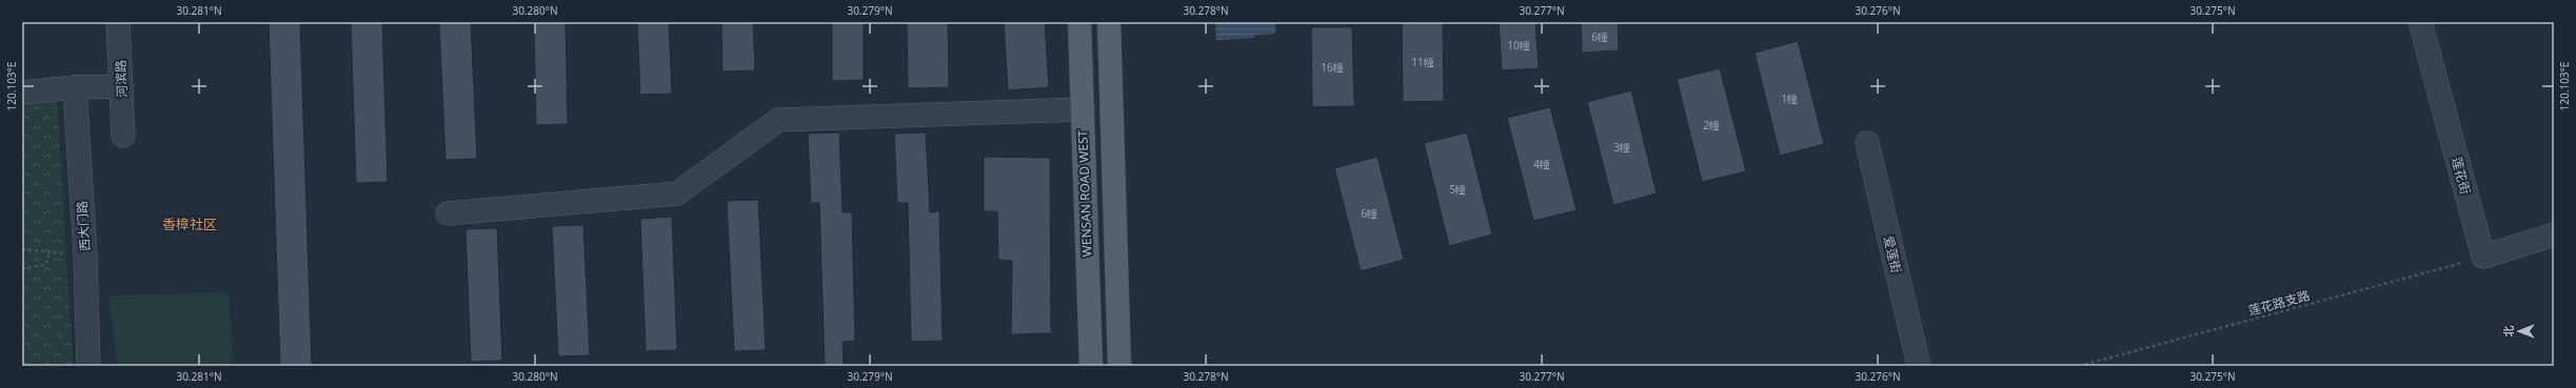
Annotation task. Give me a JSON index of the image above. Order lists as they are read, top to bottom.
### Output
{
  "streets": {
    "main road": ["WENSAN ROAD WEST"],
    "street": [
      "河滨路",
      "莲花街",
      "西大门路",
      "爱莲街"
    ],
    "path": ["莲花路支路"]
  },
  "crossings": [
    ["莲花街", "莲花路支路"]
  ],
  "districts": ["香樟社区"],
  "house_numbers": [
    "6幢",
    "10幢",
    "11幢",
    "16幢",
    "1幢",
    "2幢",
    "3幢",
    "4幢",
    "5幢",
    "6幢"
  ],
  "north": "left",
  "coordinates": [
    "30.281°N",
    "30.280°N",
    "30.279°N",
    "30.278°N",
    "30.277°N",
    "30.276°N",
    "30.275°N",
    "120.103°E"
  ]
}
